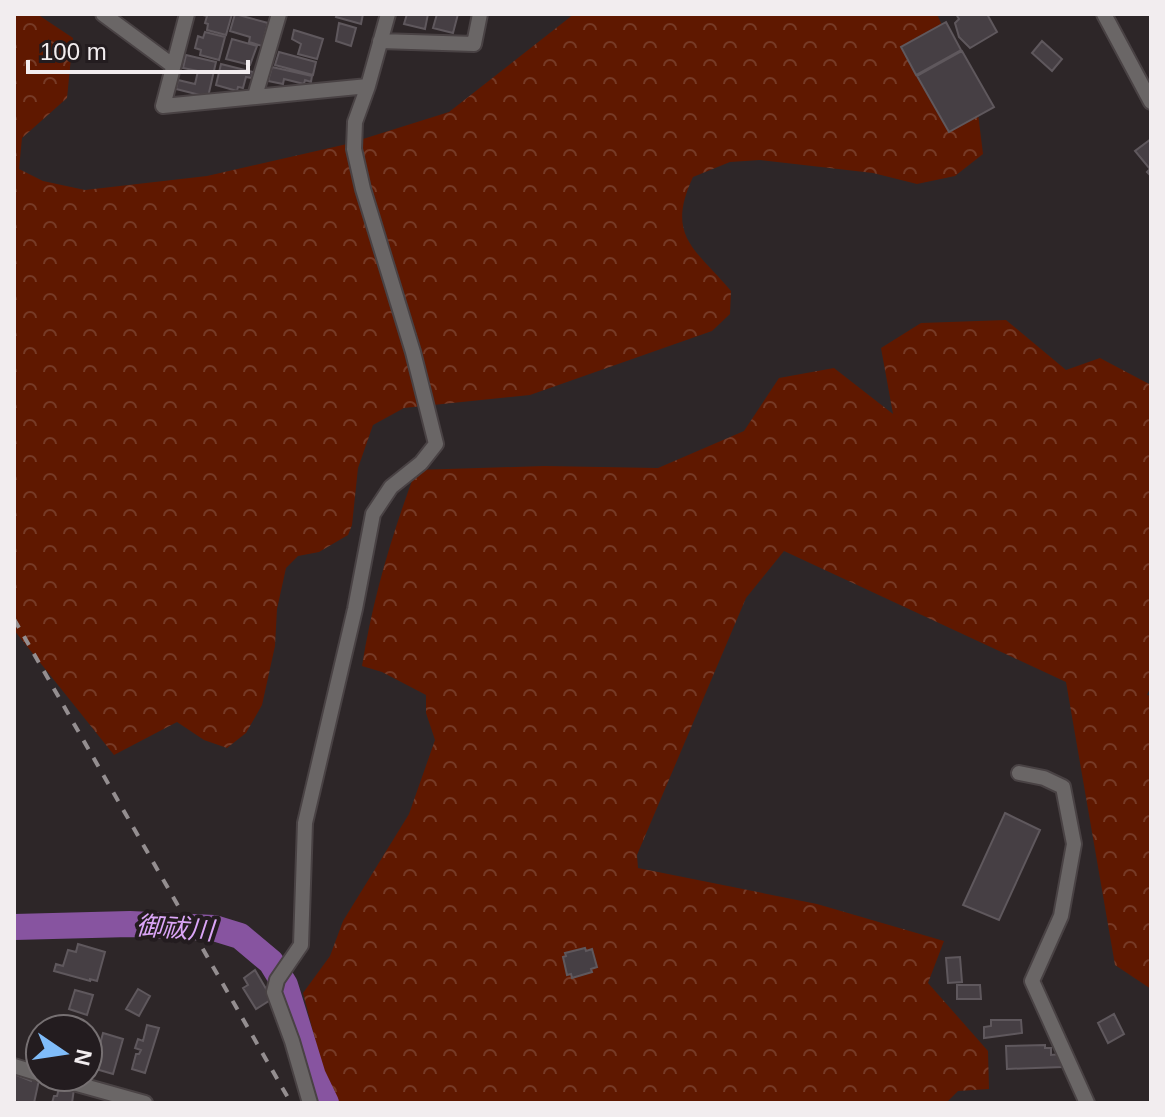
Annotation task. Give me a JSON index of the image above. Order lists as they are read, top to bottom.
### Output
{
  "water": ["御祓川"],
  "scale_bar": "100 m",
  "north": "right"
}
